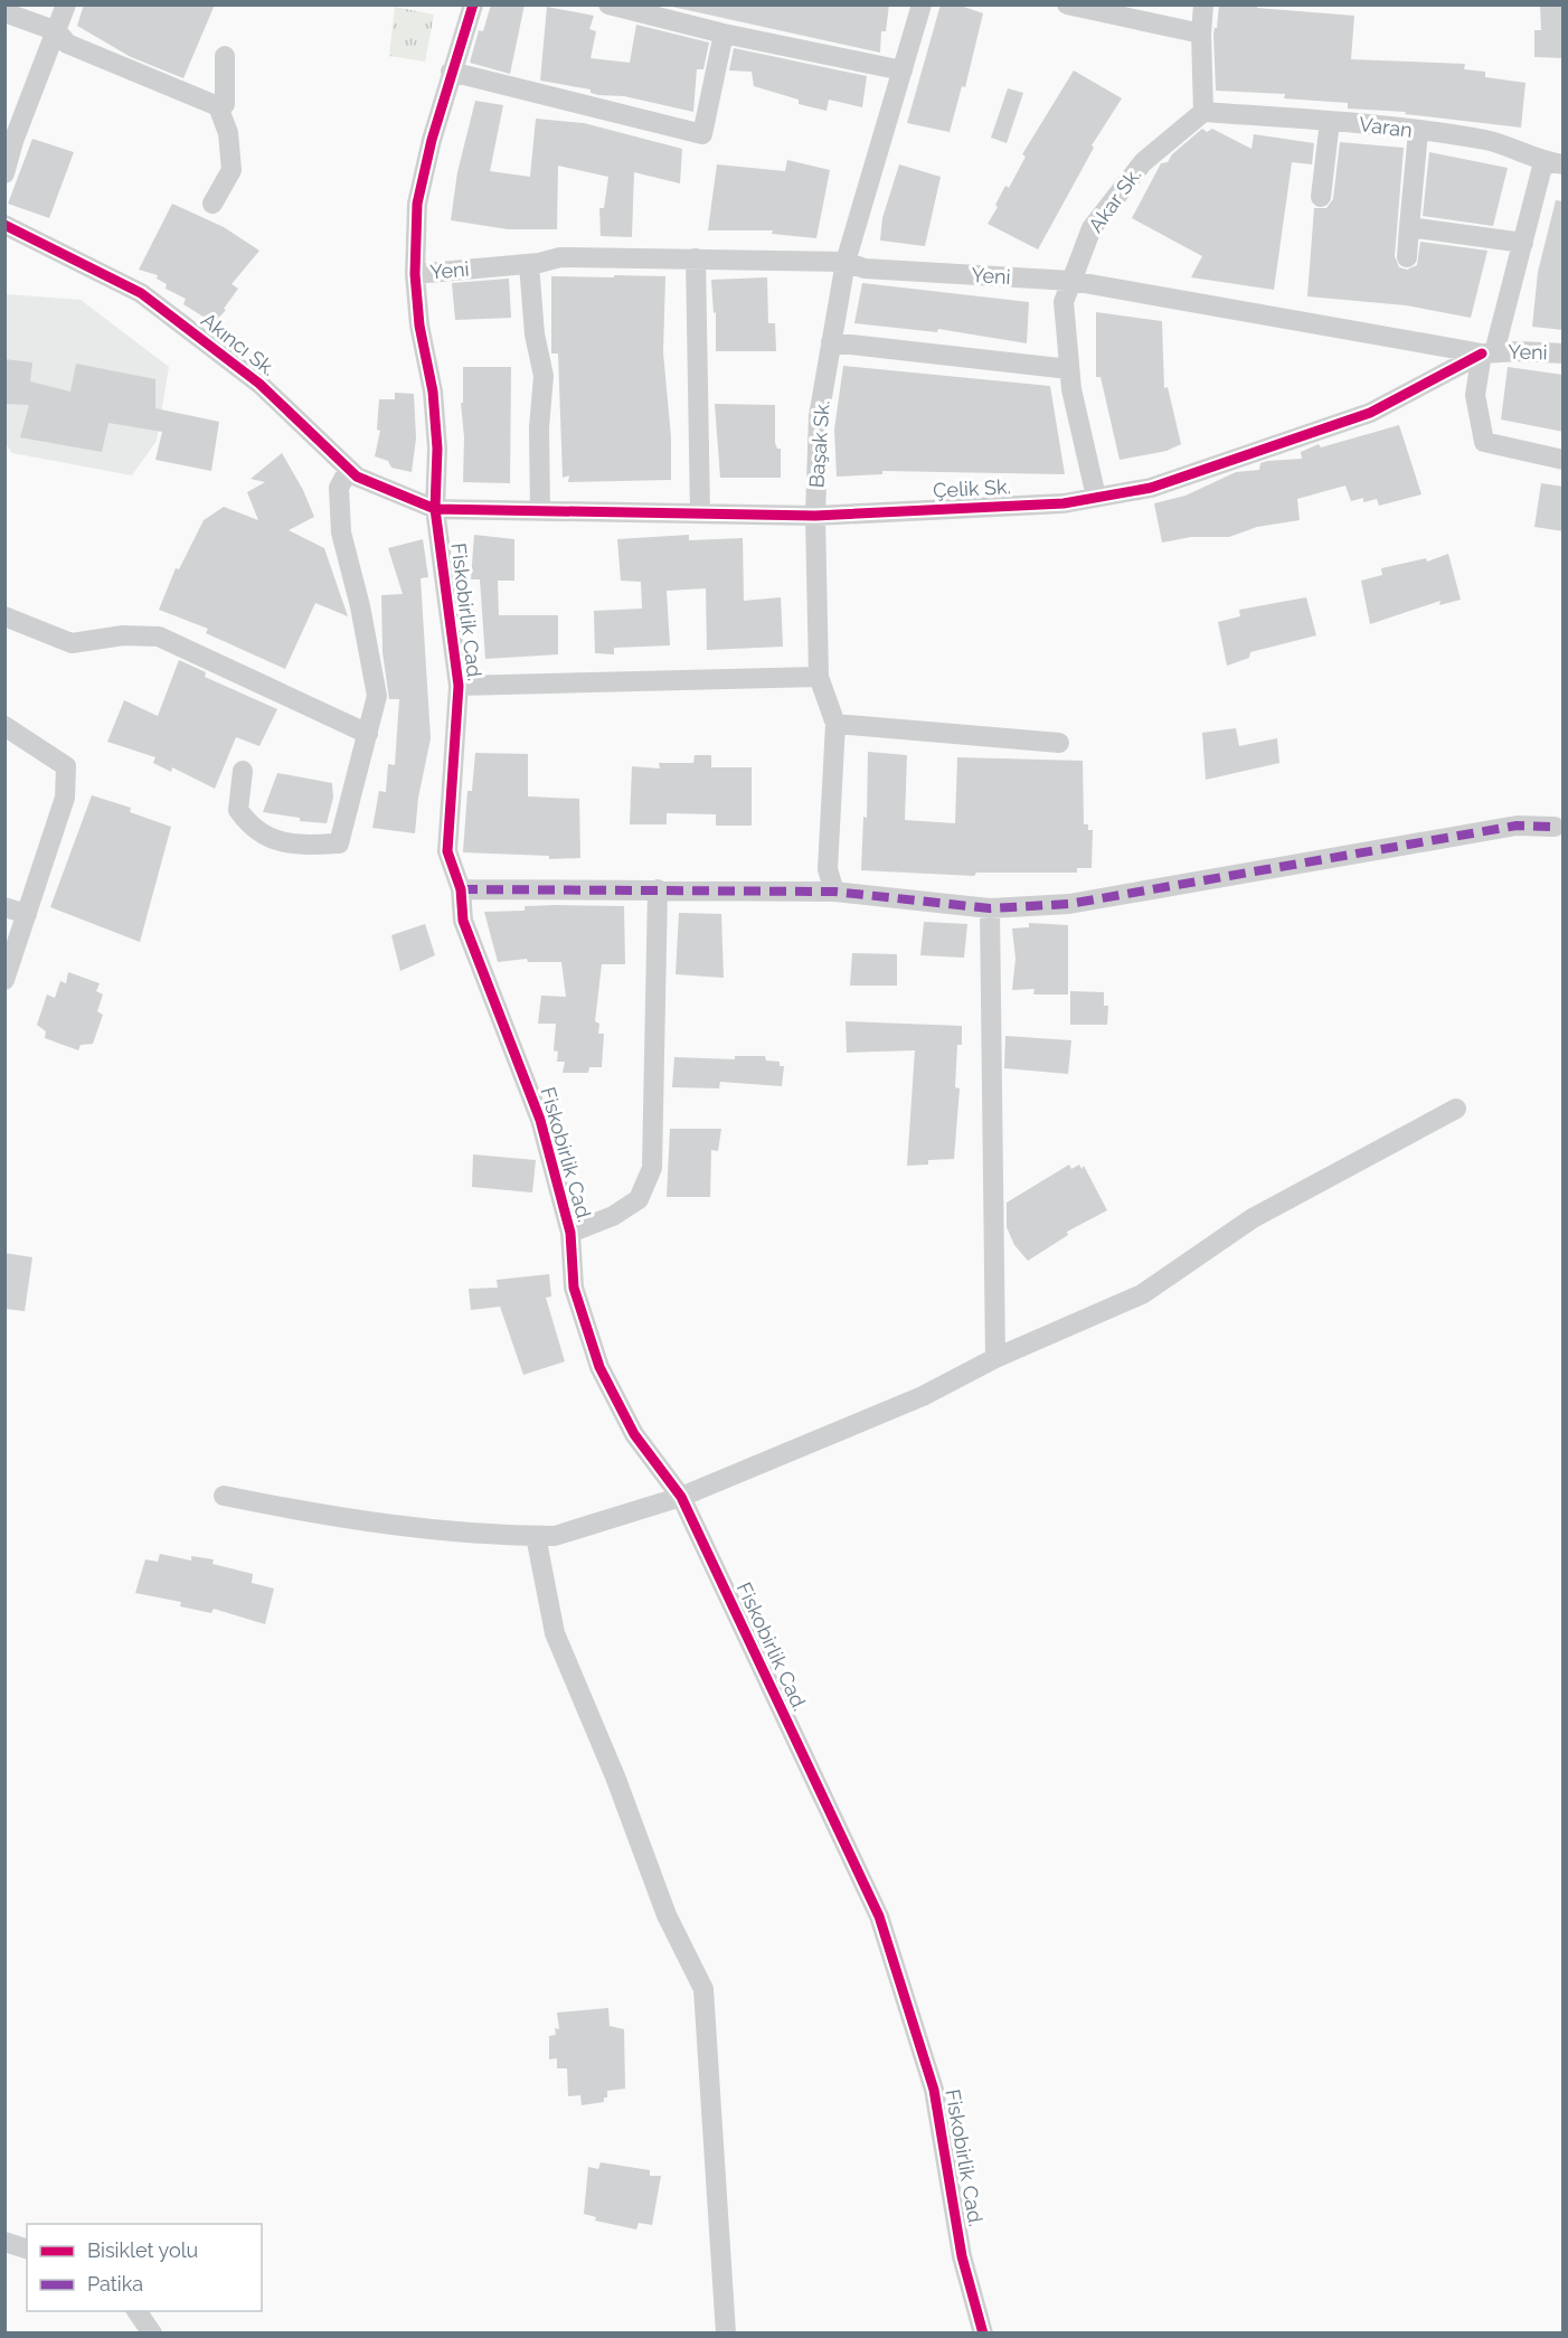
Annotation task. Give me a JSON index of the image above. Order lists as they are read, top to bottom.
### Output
{
  "streets": {
    "street": [
      "Varan",
      "Akar Sk.",
      "Yeni",
      "Akıncı Sk.",
      "Başak Sk.",
      "Çelik Sk.",
      "Fiskobirlik Cad."
    ]
  },
  "crossings": [
    ["Varan", "Akar Sk."],
    ["Akar Sk.", "Yeni"],
    ["Akar Sk.", "Çelik Sk."],
    ["Yeni", "Başak Sk."],
    ["Yeni", "Çelik Sk."],
    ["Yeni", "Fiskobirlik Cad."],
    ["Akıncı Sk.", "Çelik Sk."],
    ["Akıncı Sk.", "Fiskobirlik Cad."],
    ["Başak Sk.", "Çelik Sk."],
    ["Çelik Sk.", "Fiskobirlik Cad."]
  ],
  "legend": ["Bisiklet yolu", "Patika"]
}
